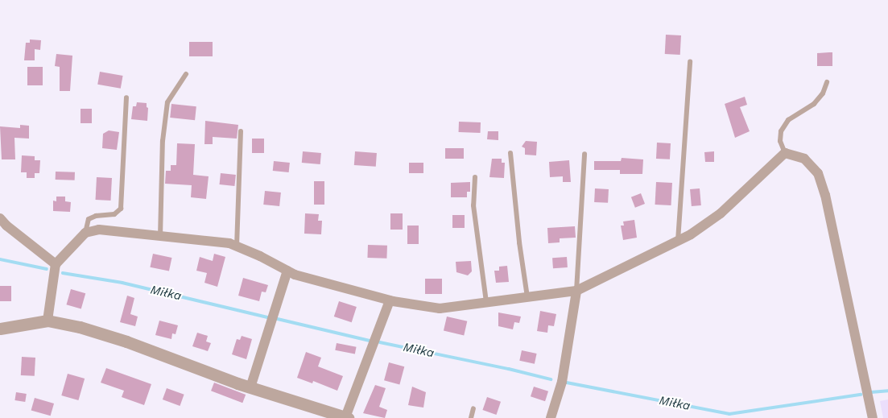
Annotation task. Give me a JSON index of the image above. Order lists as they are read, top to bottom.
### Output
{
  "water": ["Miłka"]
}
